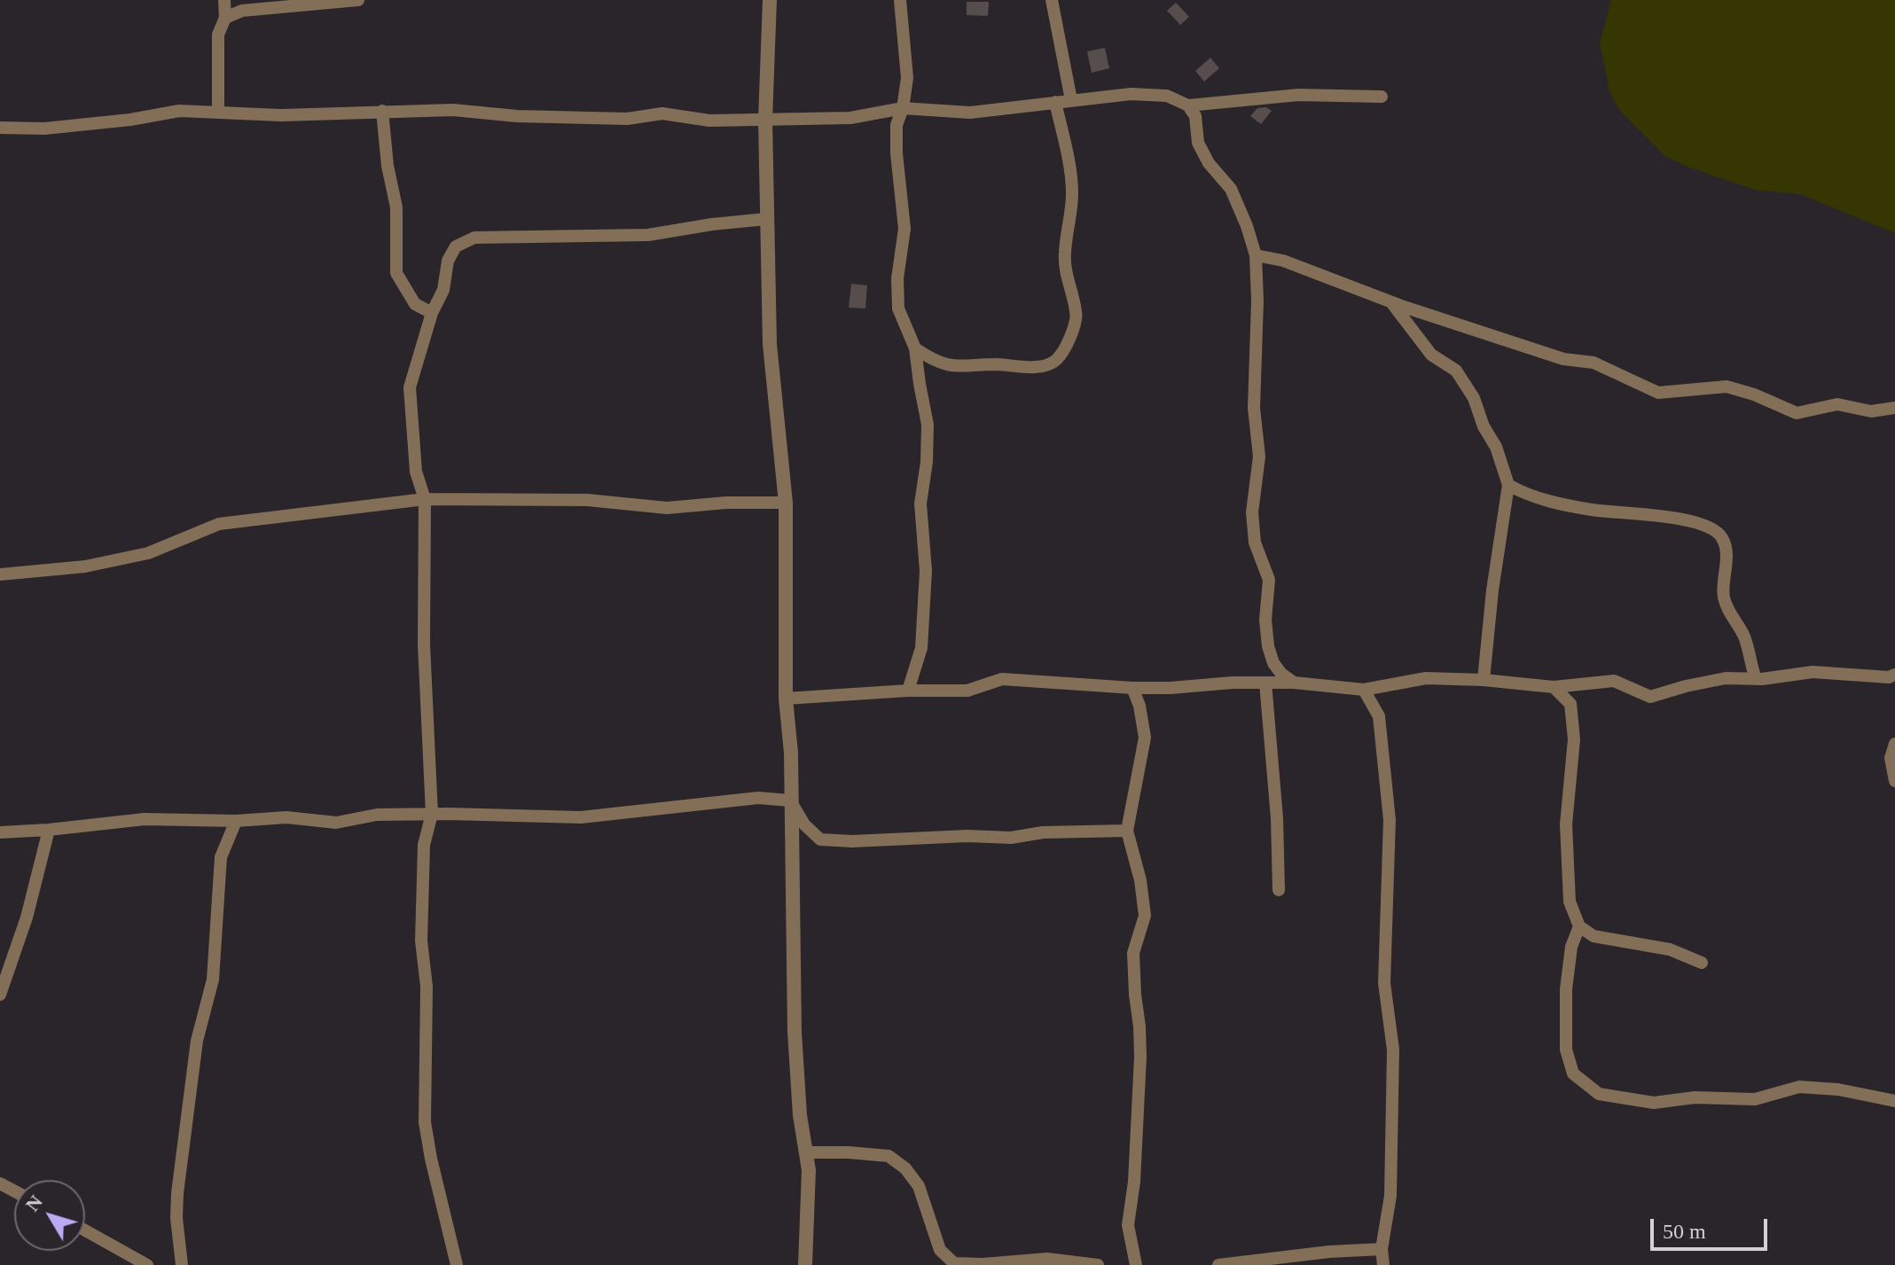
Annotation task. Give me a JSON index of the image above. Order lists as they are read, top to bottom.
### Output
{
  "scale_bar": "50 m",
  "north": "top left"
}
